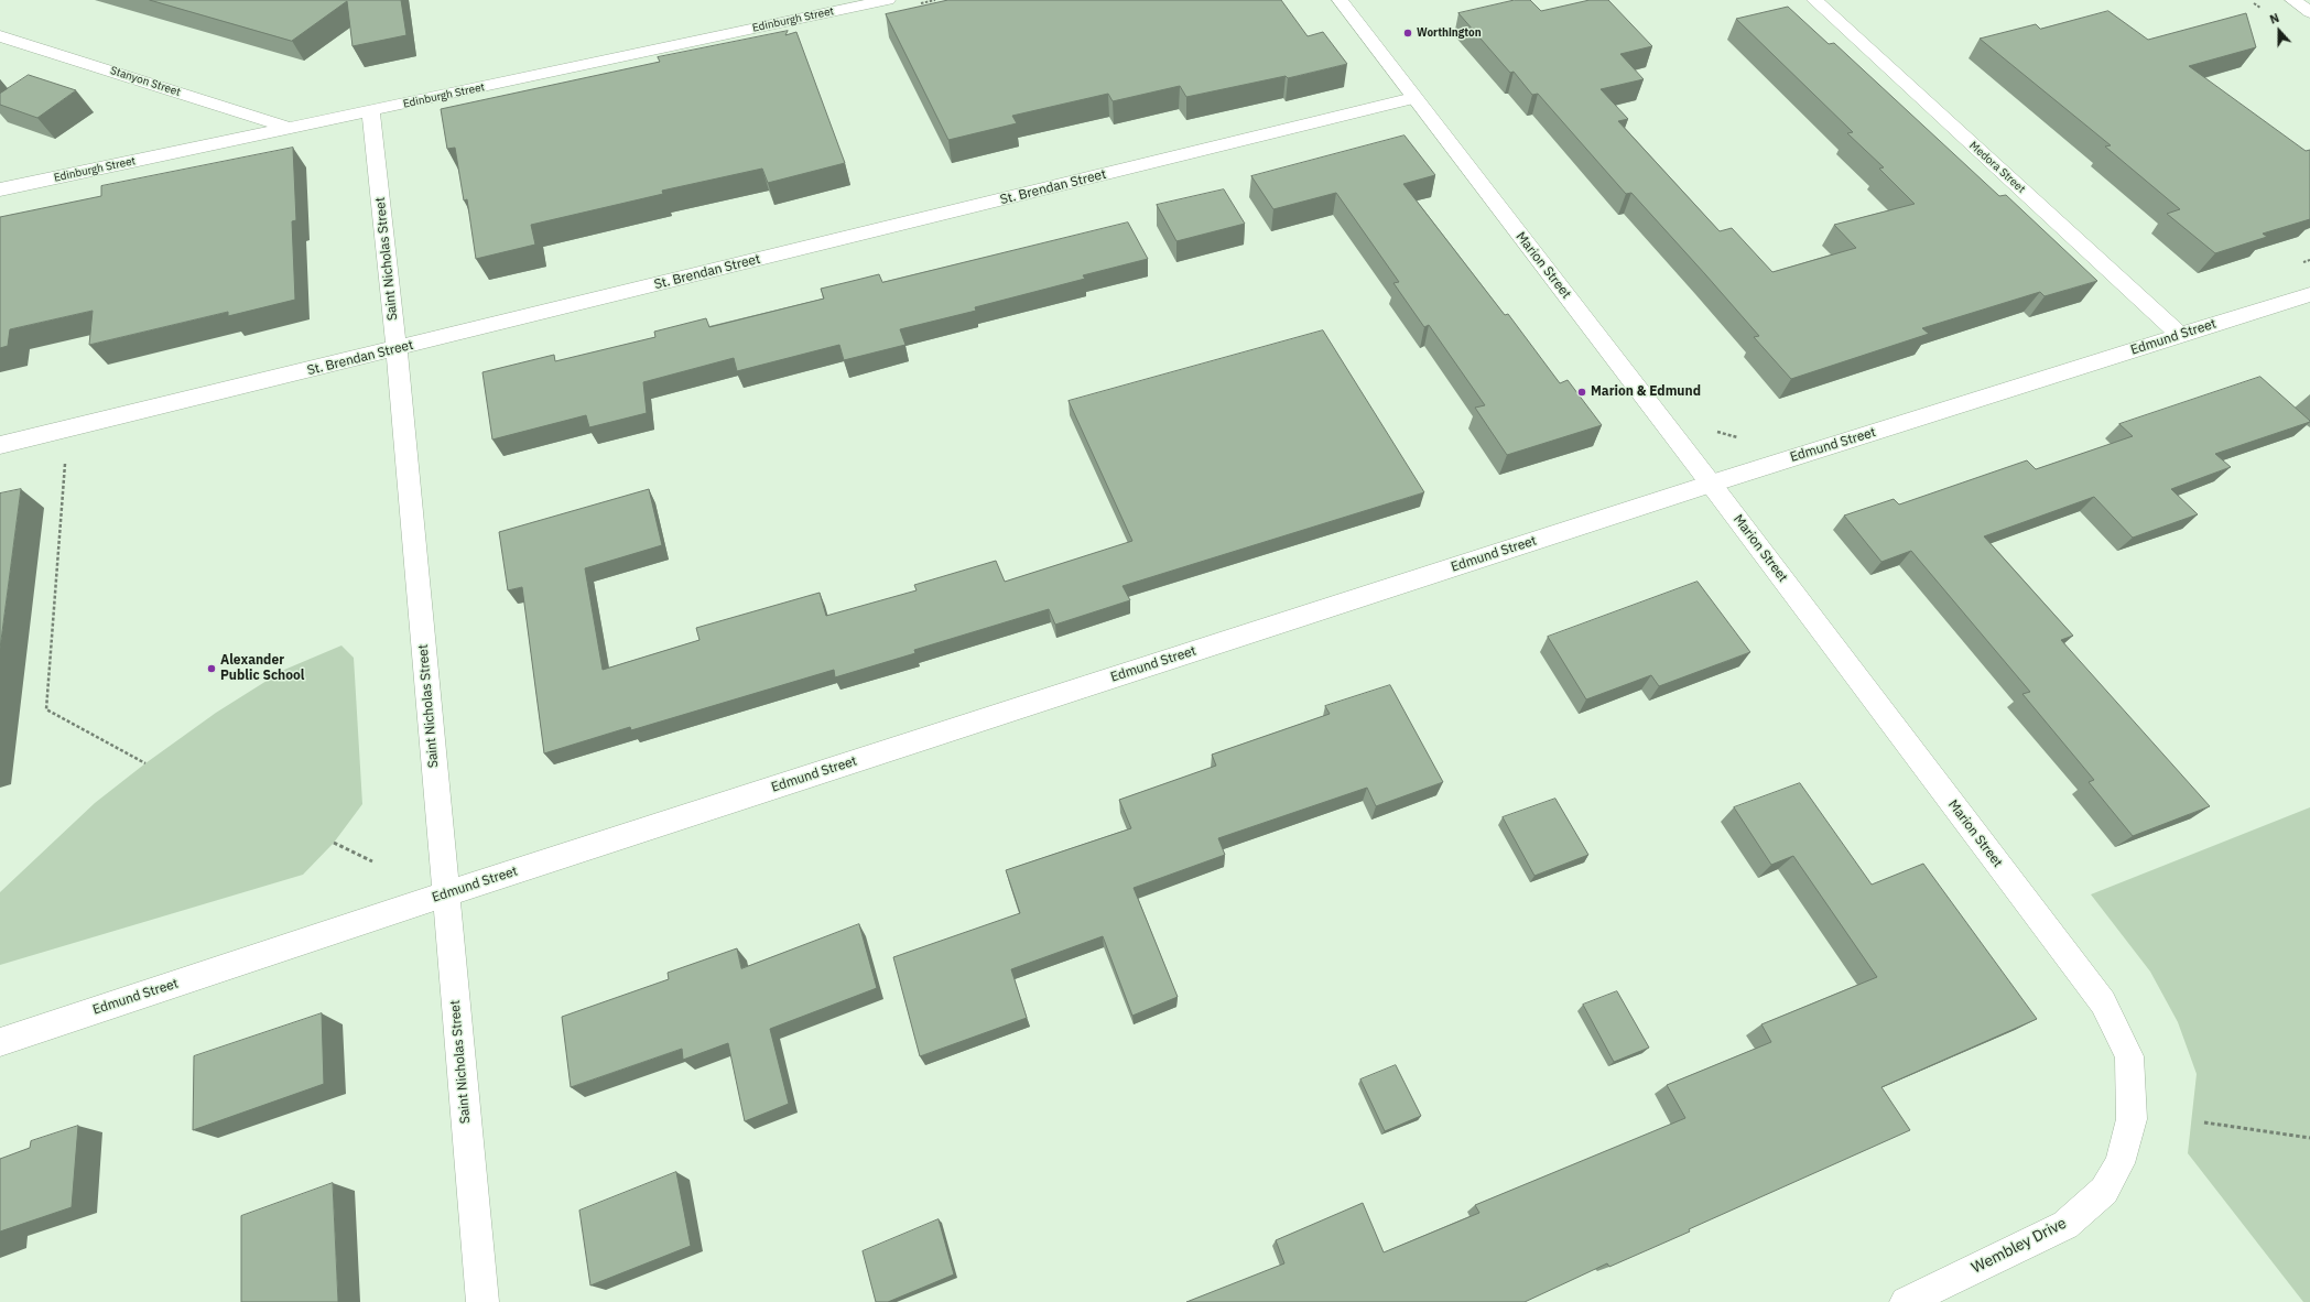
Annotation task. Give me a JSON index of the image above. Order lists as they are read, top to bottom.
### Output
{
  "streets": {
    "street": [
      "Edinburgh Street",
      "Stanyon Street",
      "Medora Street",
      "St. Brendan Street",
      "Saint Nicholas Street",
      "Marion Street",
      "Edmund Street",
      "Wembley Drive"
    ]
  },
  "crossings": [
    ["Edinburgh Street", "Stanyon Street"],
    ["Edinburgh Street", "Saint Nicholas Street"],
    ["Medora Street", "Edmund Street"],
    ["St. Brendan Street", "Saint Nicholas Street"],
    ["St. Brendan Street", "Marion Street"],
    ["Saint Nicholas Street", "Edmund Street"],
    ["Marion Street", "Edmund Street"],
    ["Marion Street", "Wembley Drive"]
  ],
  "places": ["Worthington", "Marion & Edmund", "Alexander Public School"],
  "north": "top"
}
